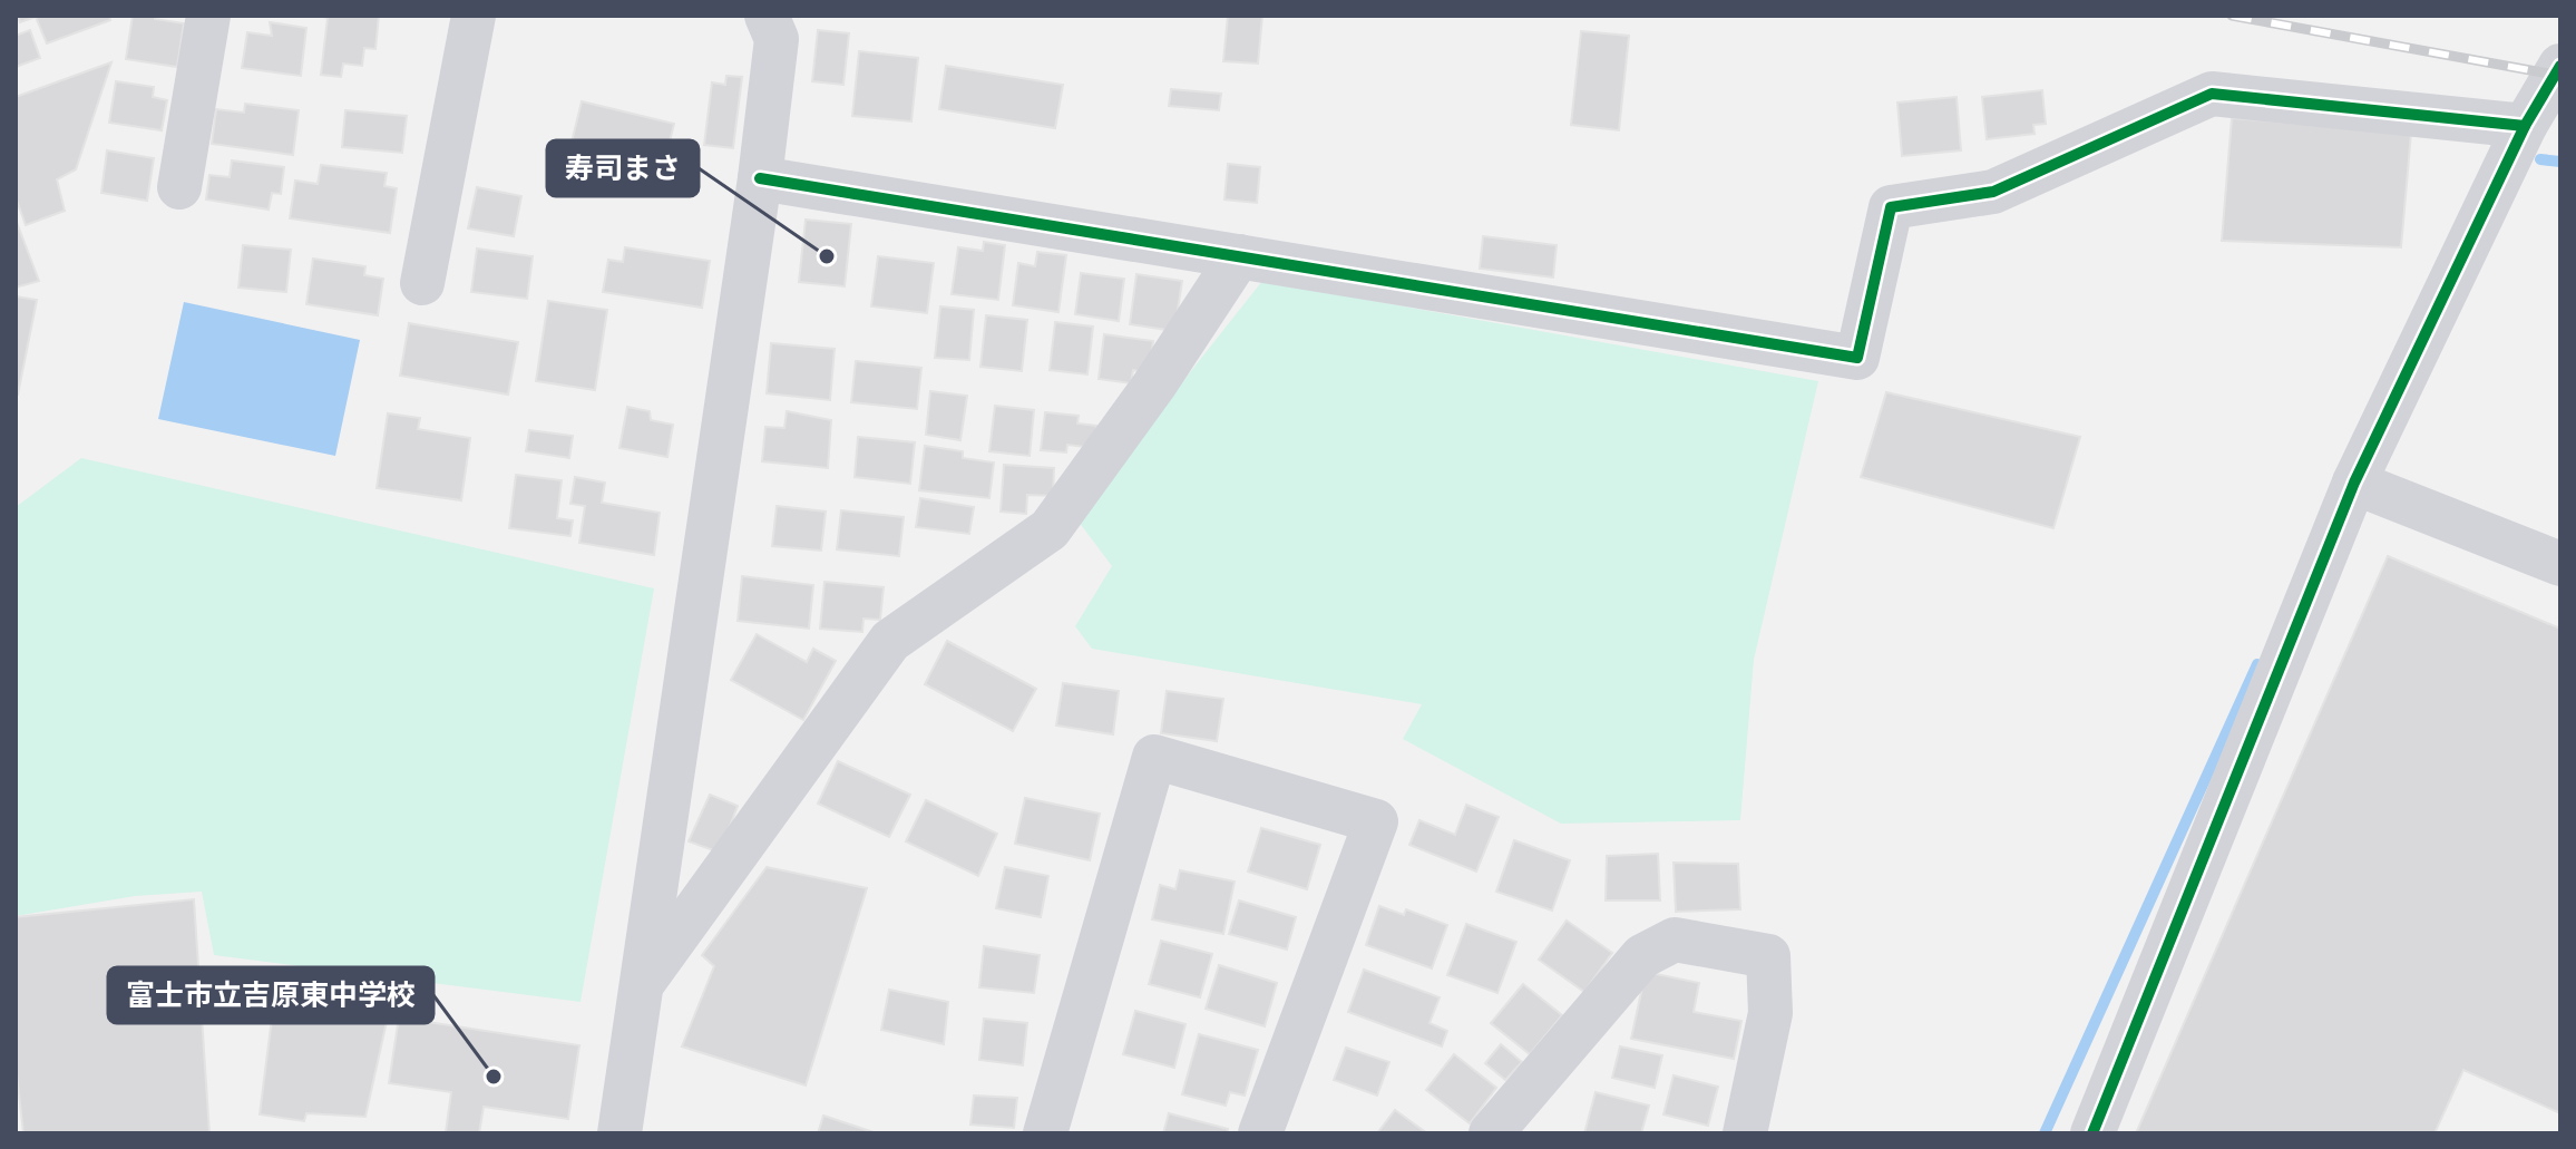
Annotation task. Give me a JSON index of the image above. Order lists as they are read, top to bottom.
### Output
{
  "places": ["寿司まさ", "富士市立吉原東中学校"]
}
